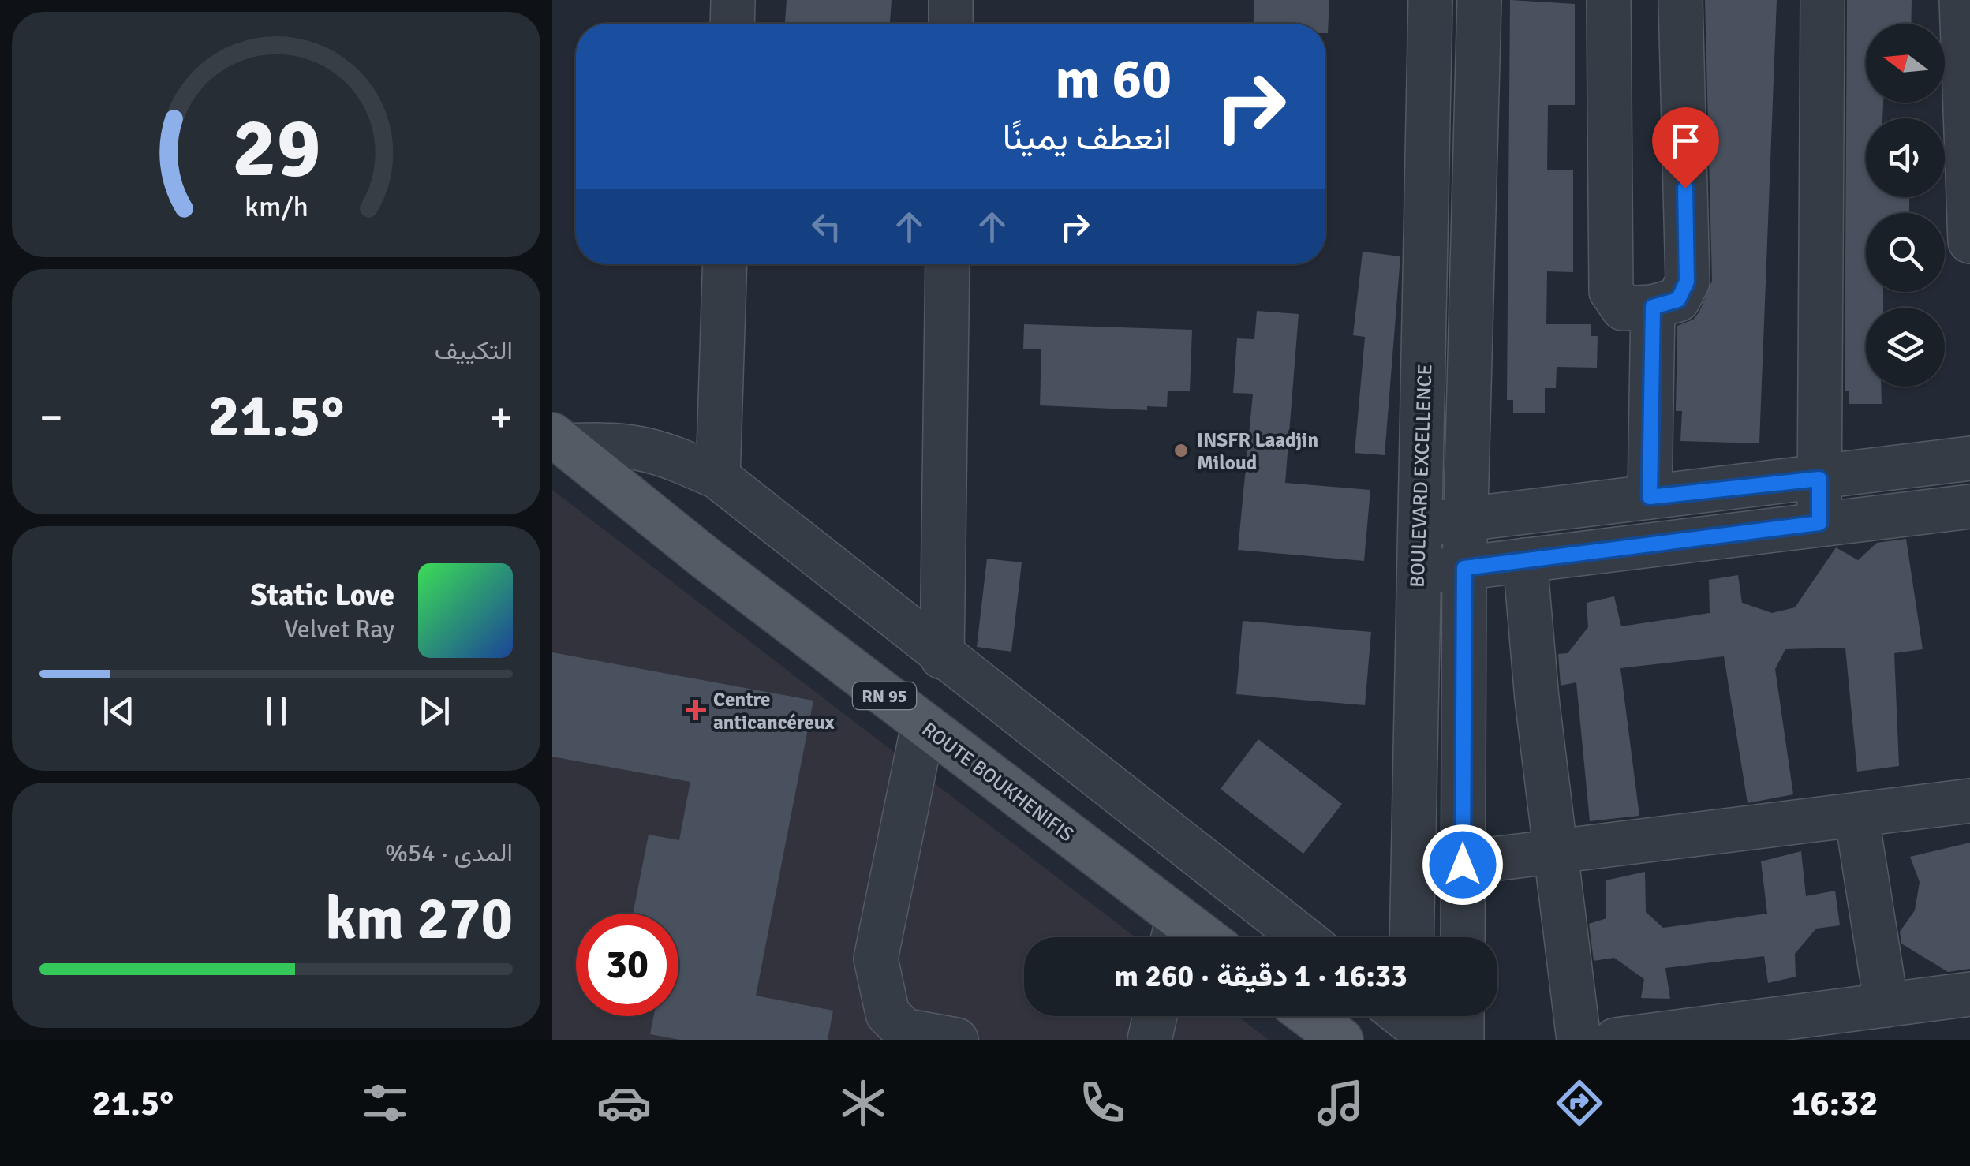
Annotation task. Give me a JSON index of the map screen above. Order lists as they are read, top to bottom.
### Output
{
  "streets": {
    "main road": ["RN 95", "ROUTE BOUKHENIFIS"],
    "street": ["BOULEVARD EXCELLENCE"]
  },
  "places": {
    "other": ["INSFR Laadjin Miloud"],
    "health": ["Centre anticancéreux"]
  },
  "north": "left",
  "page": {
    "turn": ["60 m", "انعطف يمينًا"],
    "tile": [
      "التكييف",
      ["المدى · 54%", "270 km"]
    ],
    "heat": ["−", "21.5°", "+"],
    "song": ["Static Love", "Velvet Ray"],
    "limit": "30",
    "trip": "16:33 · 1 دقيقة · 260 m",
    "tabs": ["16:32", "21.5°"],
    "gauge": ["29", "km/h"]
  }
}
